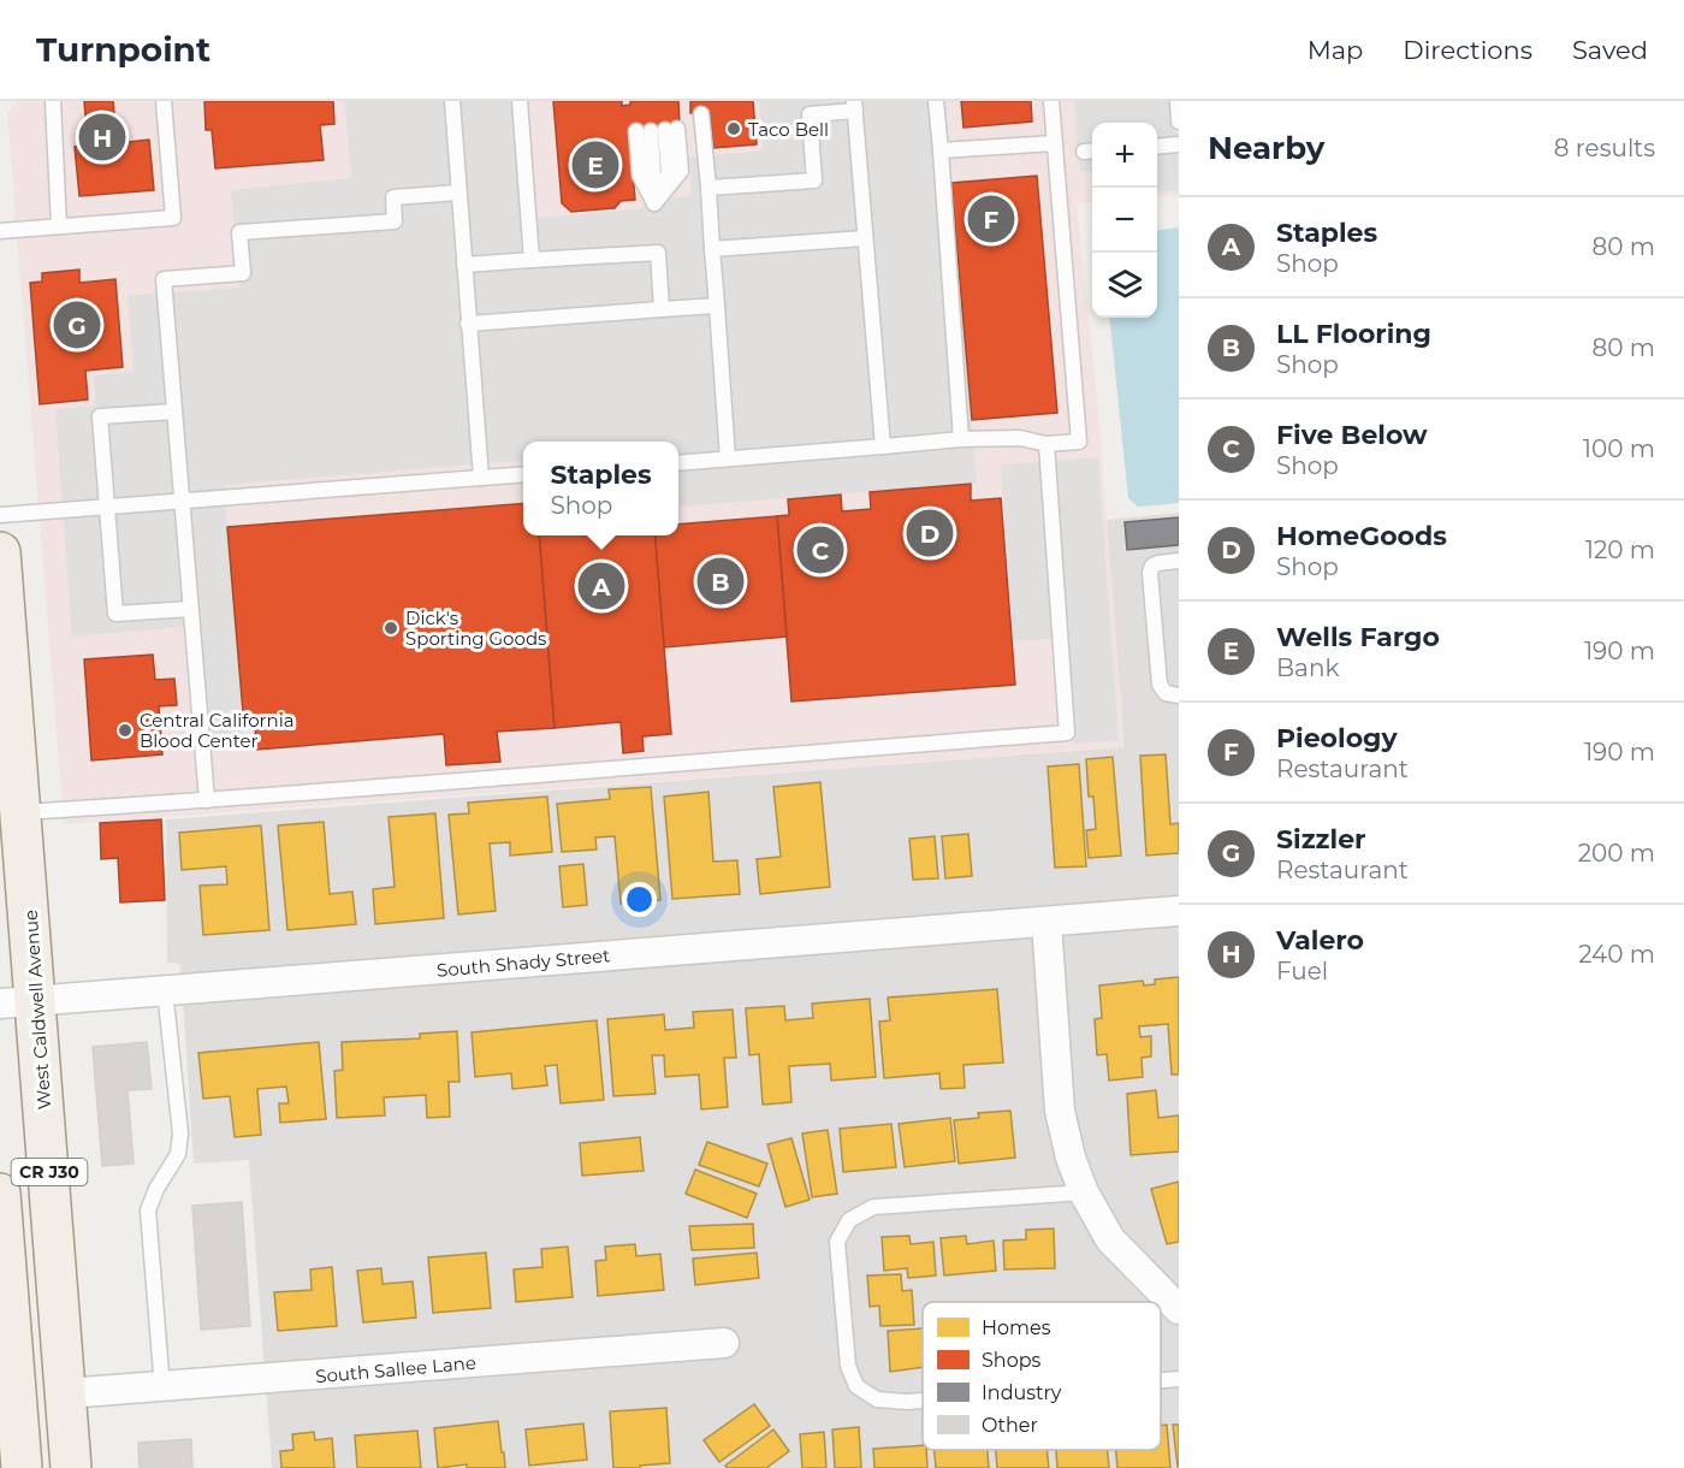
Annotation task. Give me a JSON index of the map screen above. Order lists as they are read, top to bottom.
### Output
{
  "streets": {
    "main road": ["West Caldwell Avenue", "CR J30"],
    "street": ["South Shady Street", "South Sallee Lane"]
  },
  "crossings": [
    ["South Shady Street", "West Caldwell Avenue"],
    ["West Caldwell Avenue", "South Sallee Lane"]
  ],
  "places": ["Taco Bell", "Dick's Sporting Goods", "Central California Blood Center"],
  "legend": [
    "Homes",
    "Shops",
    "Industry",
    "Other"
  ],
  "page": {
    "header": "Turnpoint",
    "nav": ["Map", "Directions", "Saved"],
    "heading": ["Nearby", "8 results"],
    "pins": [
      "H",
      "E",
      "F",
      "G",
      "D",
      "C",
      "B",
      "A"
    ],
    "map_buttons": ["+", "−"],
    "list": [
      {
        "mark": "A",
        "name": "Staples",
        "note": "Shop",
        "value": "80 m"
      },
      {
        "mark": "B",
        "name": "LL Flooring",
        "note": "Shop",
        "value": "80 m"
      },
      {
        "mark": "C",
        "name": "Five Below",
        "note": "Shop",
        "value": "100 m"
      },
      {
        "mark": "D",
        "name": "HomeGoods",
        "note": "Shop",
        "value": "120 m"
      },
      {
        "mark": "E",
        "name": "Wells Fargo",
        "note": "Bank",
        "value": "190 m"
      },
      {
        "mark": "F",
        "name": "Pieology",
        "note": "Restaurant",
        "value": "190 m"
      },
      {
        "mark": "G",
        "name": "Sizzler",
        "note": "Restaurant",
        "value": "200 m"
      },
      {
        "mark": "H",
        "name": "Valero",
        "note": "Fuel",
        "value": "240 m"
      }
    ],
    "popup": ["Staples", "Shop"]
  }
}
